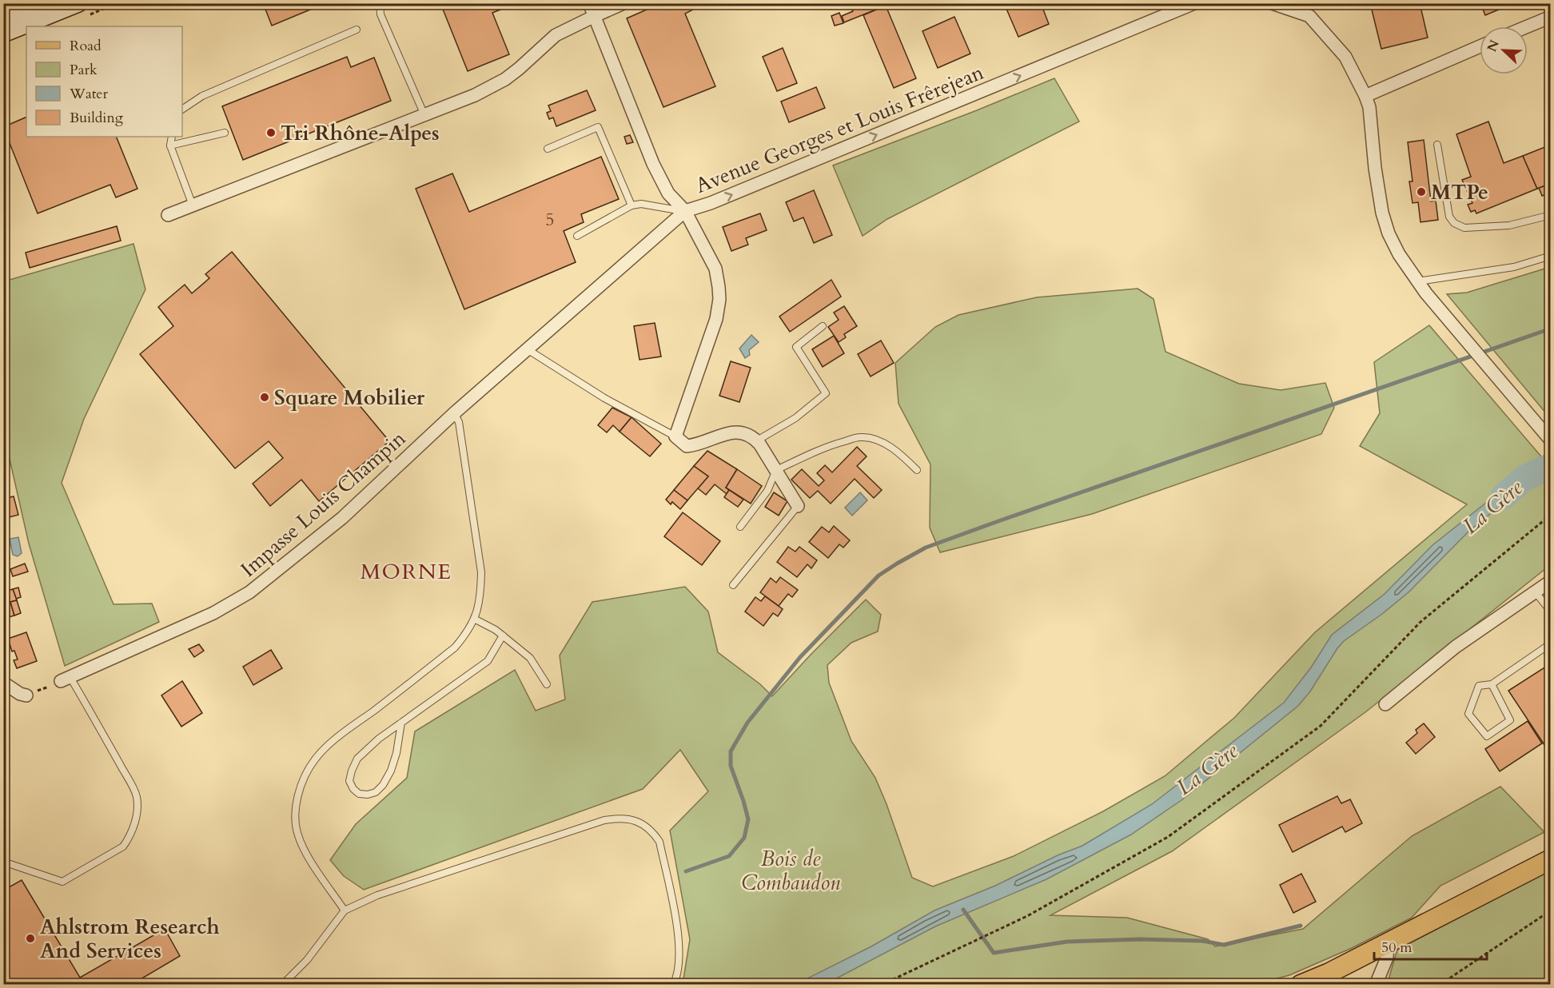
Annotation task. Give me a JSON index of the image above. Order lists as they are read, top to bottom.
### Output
{
  "streets": {
    "street": ["Avenue Georges et Louis Frêrejean", "Impasse Louis Champin"]
  },
  "crossings": [
    ["Avenue Georges et Louis Frêrejean", "Impasse Louis Champin"]
  ],
  "one_way": ["Avenue Georges et Louis Frêrejean"],
  "districts": ["MORNE"],
  "water": ["La Gère"],
  "parks": ["Bois de Combaudon"],
  "places": [
    "Tri Rhône-Alpes",
    "MTPe",
    "Square Mobilier",
    "Ahlstrom Research And Services"
  ],
  "house_numbers": ["5"],
  "legend": [
    "Road",
    "Park",
    "Water",
    "Building"
  ],
  "scale_bar": "50 m",
  "north": "top left"
}
